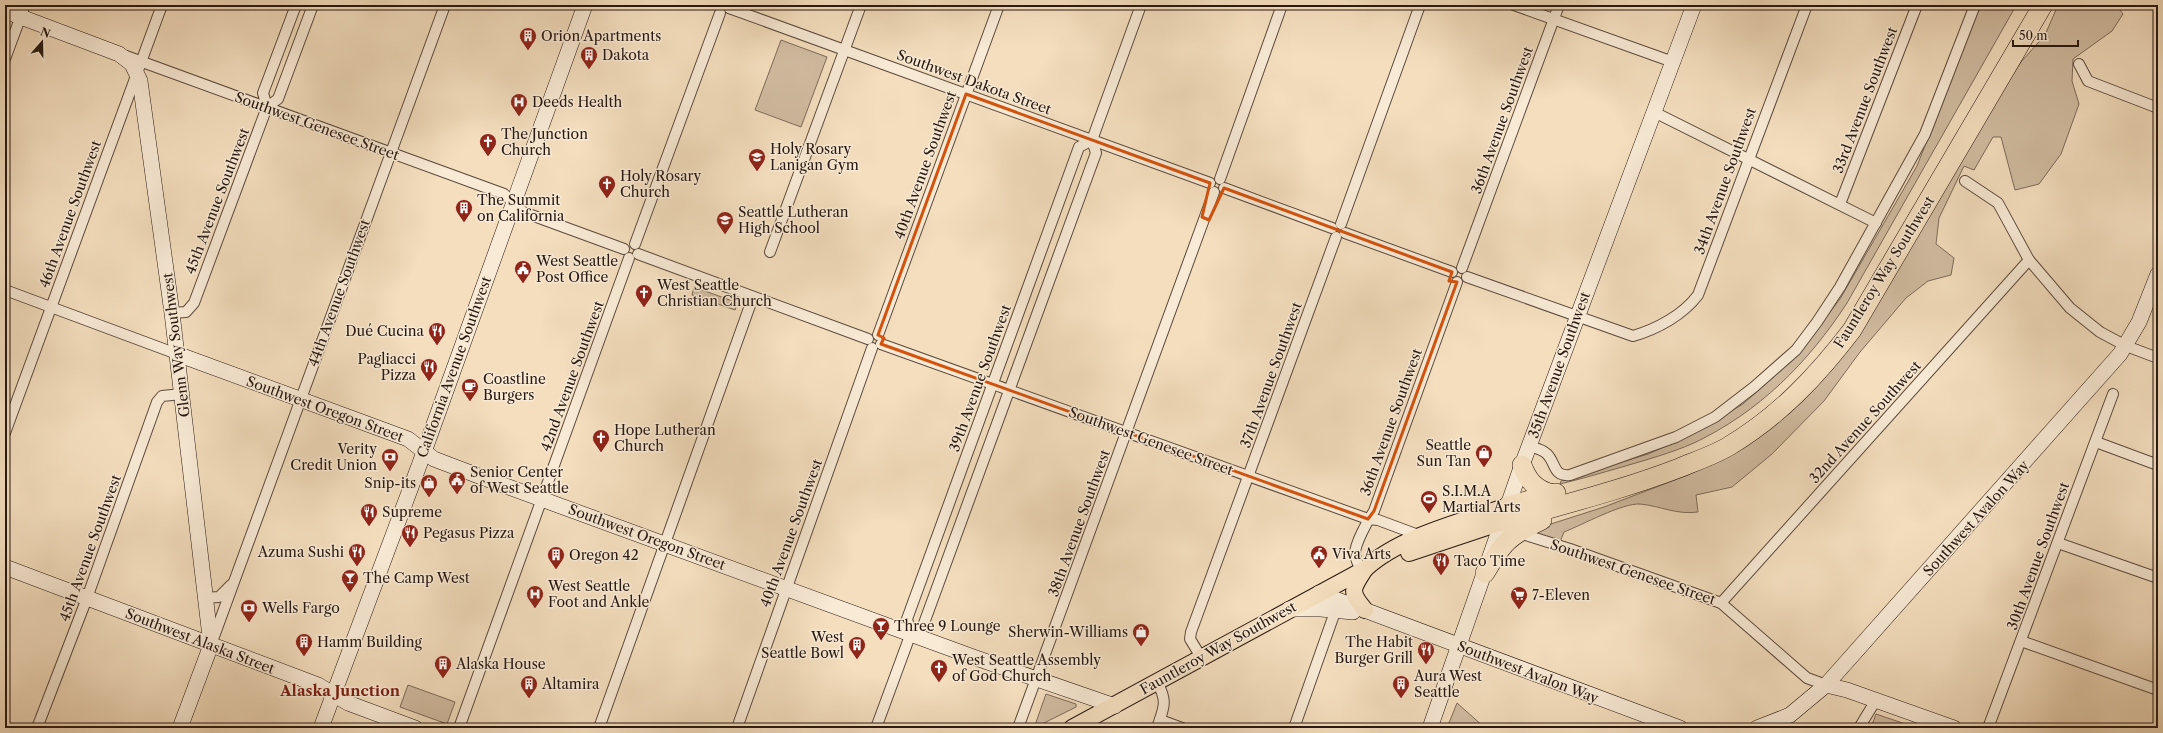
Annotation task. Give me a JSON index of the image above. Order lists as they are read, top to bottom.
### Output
{
  "streets": {
    "highway": ["Fauntleroy Way Southwest"],
    "street": [
      "Southwest Dakota Street",
      "33rd Avenue Southwest",
      "36th Avenue Southwest",
      "Southwest Genesee Street",
      "40th Avenue Southwest",
      "34th Avenue Southwest",
      "45th Avenue Southwest",
      "46th Avenue Southwest",
      "44th Avenue Southwest",
      "Glenn Way Southwest",
      "35th Avenue Southwest",
      "California Avenue Southwest",
      "37th Avenue Southwest",
      "42nd Avenue Southwest",
      "39th Avenue Southwest",
      "Southwest Oregon Street",
      "32nd Avenue Southwest",
      "Southwest Avalon Way",
      "38th Avenue Southwest",
      "30th Avenue Southwest",
      "Southwest Alaska Street"
    ]
  },
  "crossings": [
    ["Southwest Dakota Street", "40th Avenue Southwest"],
    ["Southwest Dakota Street", "39th Avenue Southwest"],
    ["Southwest Dakota Street", "38th Avenue Southwest"],
    ["36th Avenue Southwest", "Southwest Genesee Street"],
    ["36th Avenue Southwest", "Fauntleroy Way Southwest"],
    ["Southwest Genesee Street", "40th Avenue Southwest"],
    ["Southwest Genesee Street", "45th Avenue Southwest"],
    ["Southwest Genesee Street", "46th Avenue Southwest"],
    ["Southwest Genesee Street", "Fauntleroy Way Southwest"],
    ["Southwest Genesee Street", "44th Avenue Southwest"],
    ["Southwest Genesee Street", "Glenn Way Southwest"],
    ["Southwest Genesee Street", "35th Avenue Southwest"],
    ["Southwest Genesee Street", "California Avenue Southwest"],
    ["Southwest Genesee Street", "37th Avenue Southwest"],
    ["Southwest Genesee Street", "42nd Avenue Southwest"],
    ["Southwest Genesee Street", "39th Avenue Southwest"],
    ["Southwest Genesee Street", "32nd Avenue Southwest"],
    ["Southwest Genesee Street", "Southwest Avalon Way"],
    ["Southwest Genesee Street", "38th Avenue Southwest"],
    ["40th Avenue Southwest", "Southwest Oregon Street"],
    ["34th Avenue Southwest", "35th Avenue Southwest"],
    ["45th Avenue Southwest", "Glenn Way Southwest"],
    ["45th Avenue Southwest", "Southwest Alaska Street"],
    ["46th Avenue Southwest", "Glenn Way Southwest"],
    ["46th Avenue Southwest", "Southwest Oregon Street"],
    ["Fauntleroy Way Southwest", "35th Avenue Southwest"],
    ["Fauntleroy Way Southwest", "37th Avenue Southwest"],
    ["Fauntleroy Way Southwest", "Southwest Oregon Street"],
    ["Fauntleroy Way Southwest", "Southwest Avalon Way"],
    ["44th Avenue Southwest", "Glenn Way Southwest"],
    ["44th Avenue Southwest", "Southwest Oregon Street"],
    ["44th Avenue Southwest", "Southwest Alaska Street"],
    ["Glenn Way Southwest", "Southwest Oregon Street"],
    ["Glenn Way Southwest", "Southwest Alaska Street"],
    ["California Avenue Southwest", "Southwest Oregon Street"],
    ["California Avenue Southwest", "Southwest Alaska Street"],
    ["42nd Avenue Southwest", "Southwest Oregon Street"],
    ["39th Avenue Southwest", "Southwest Oregon Street"],
    ["Southwest Oregon Street", "38th Avenue Southwest"]
  ],
  "districts": ["Alaska Junction"],
  "places": {
    "building": [
      "Orion Apartments",
      "Dakota",
      "The Summit on California",
      "Oregon 42",
      "Hamm Building",
      "West Seattle Bowl",
      "Alaska House",
      "Altamira",
      "Aura West Seattle"
    ],
    "hospital": ["Deeds Health", "West Seattle Foot and Ankle"],
    "church": [
      "The Junction Church",
      "Holy Rosary Church",
      "West Seattle Christian Church",
      "Hope Lutheran Church",
      "West Seattle Assembly of God Church"
    ],
    "school or university": ["Holy Rosary Lanigan Gym", "Seattle Lutheran High School"],
    "public building": ["West Seattle Post Office", "Senior Center of West Seattle", "Viva Arts"],
    "restaurant": [
      "Dué Cucina",
      "Pagliacci Pizza",
      "Supreme",
      "Pegasus Pizza",
      "Azuma Sushi",
      "Taco Time",
      "The Habit Burger Grill"
    ],
    "cafe": ["Coastline Burgers"],
    "shop": ["Seattle Sun Tan", "Snip-its", "Sherwin-Williams"],
    "bank": ["Verity Credit Union", "Wells Fargo"],
    "sports": ["S.I.M.A Martial Arts"],
    "bar": ["The Camp West", "Three 9 Lounge"],
    "supermarket": ["7-Eleven"]
  },
  "scale_bar": "50 m",
  "north": "top"
}
